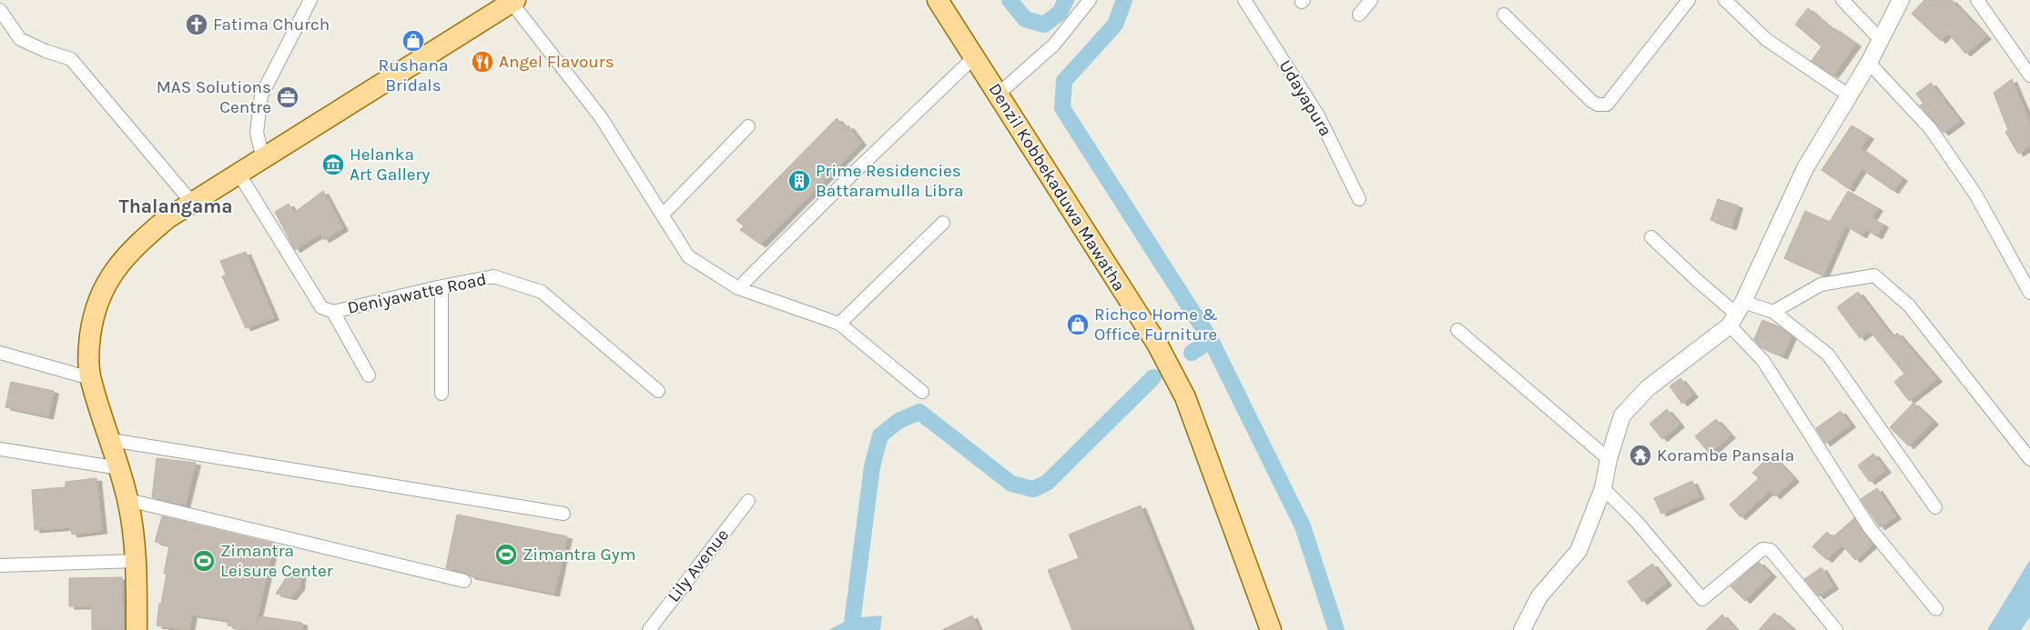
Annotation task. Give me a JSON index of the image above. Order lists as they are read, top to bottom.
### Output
{
  "streets": {
    "main road": ["Denzil Kobbekaduwa Mawatha"],
    "street": ["Udayapura", "Deniyawatte Road", "Lily Avenue"]
  },
  "districts": ["Thalangama"],
  "places": {
    "church": ["Fatima Church"],
    "shop": ["Rushana Bridals", "Richco Home & Office Furniture"],
    "restaurant": ["Angel Flavours"],
    "office": ["MAS Solutions Centre"],
    "museum": ["Helanka Art Gallery"],
    "building": ["Prime Residencies Battaramulla Libra"],
    "temple": ["Korambe Pansala"],
    "sports": ["Zimantra Gym", "Zimantra Leisure Center"]
  }
}
